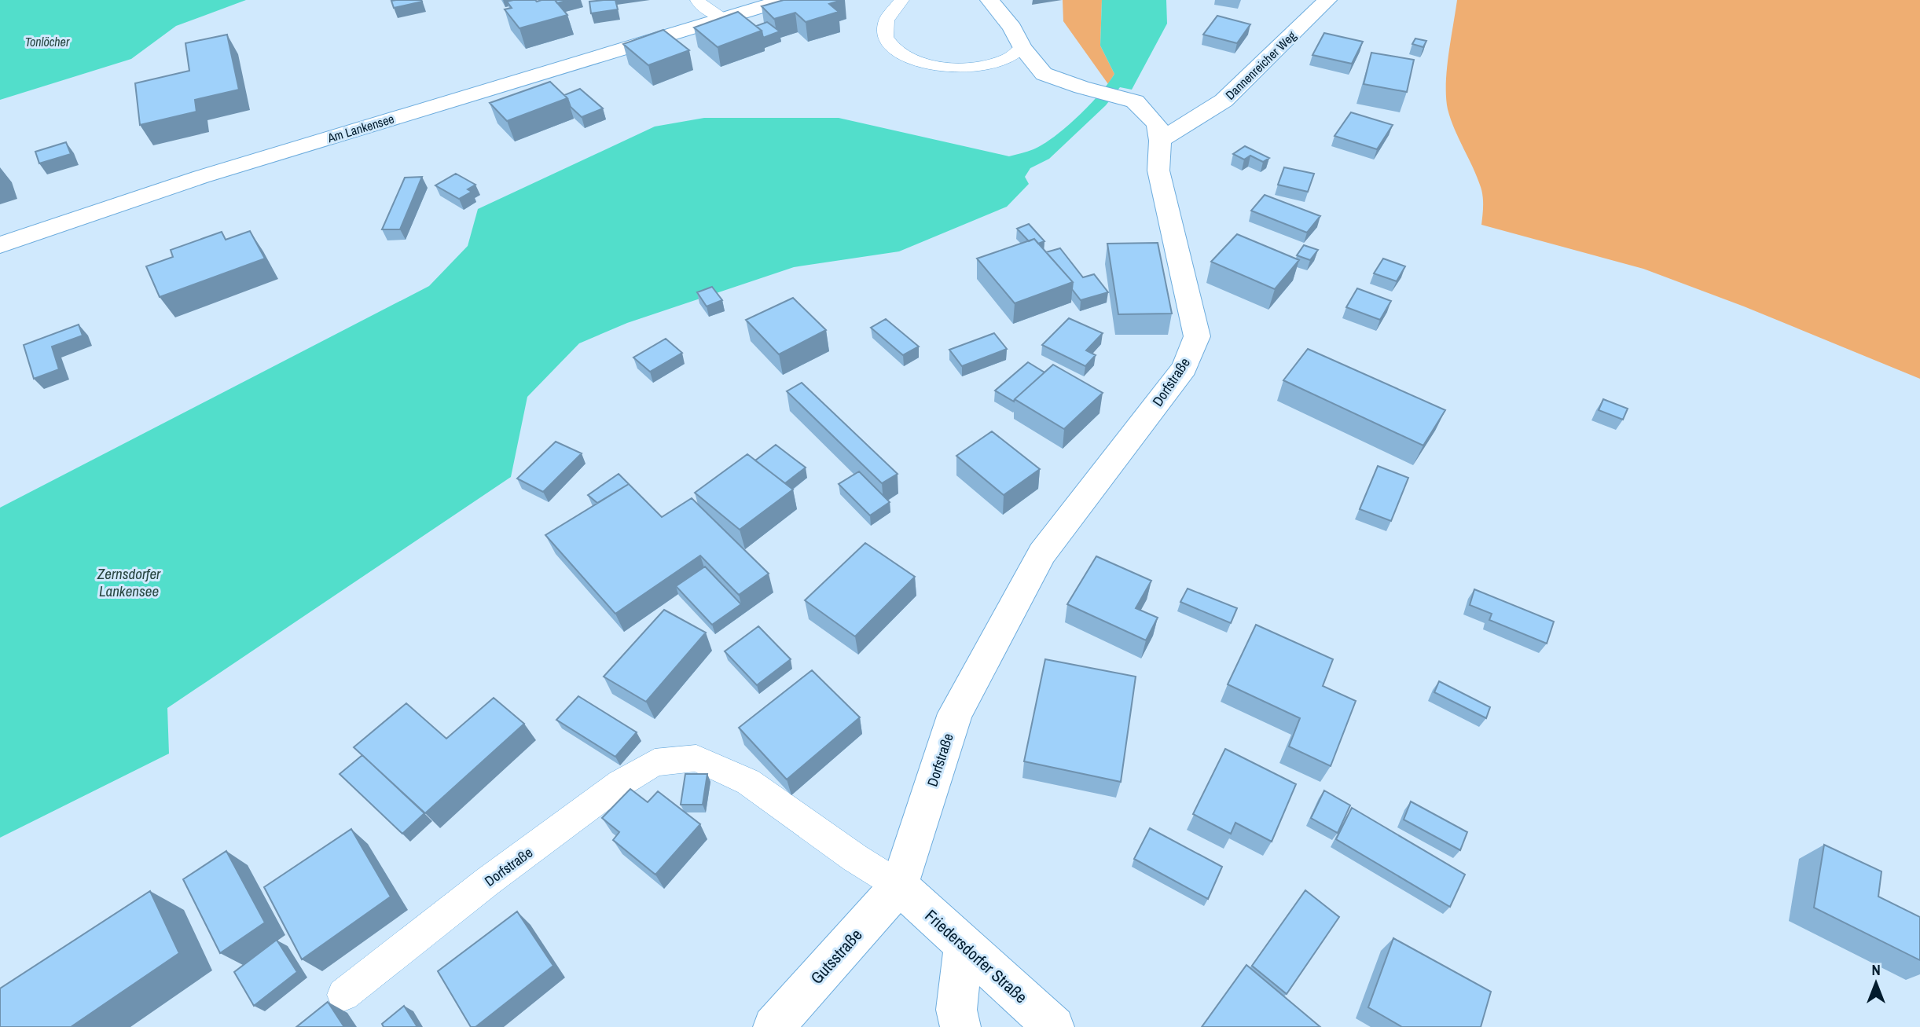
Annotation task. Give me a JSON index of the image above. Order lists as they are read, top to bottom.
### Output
{
  "streets": {
    "street": [
      "Dannenreicher Weg",
      "Am Lankensee",
      "Dorfstraße",
      "Gutsstraße",
      "Friedersdorfer Straße"
    ]
  },
  "crossings": [
    ["Dannenreicher Weg", "Dorfstraße"],
    ["Dorfstraße", "Gutsstraße"],
    ["Dorfstraße", "Friedersdorfer Straße"],
    ["Gutsstraße", "Friedersdorfer Straße"]
  ],
  "water": ["Tonlöcher", "Zernsdorfer Lankensee"],
  "north": "top"
}
